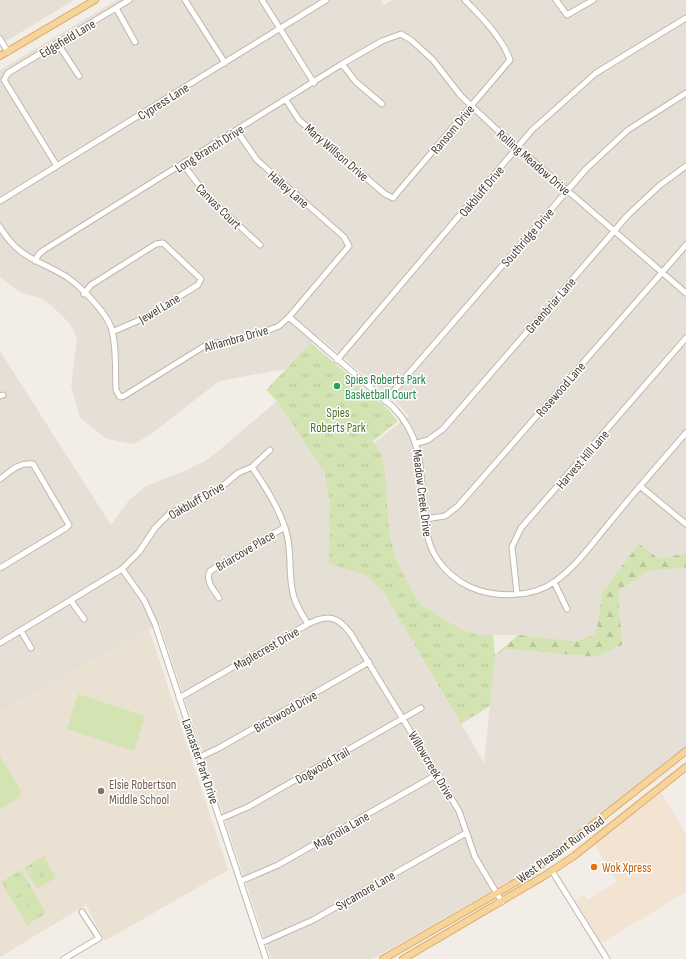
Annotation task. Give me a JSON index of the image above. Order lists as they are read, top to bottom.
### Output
{
  "streets": {
    "main road": ["West Pleasant Run Road"],
    "street": [
      "Edgefield Lane",
      "Cypress Lane",
      "Ransom Drive",
      "Long Branch Drive",
      "Mary Willson Drive",
      "Rolling Meadow Drive",
      "Halley Lane",
      "Oakbluff Drive",
      "Canvas Court",
      "Southridge Drive",
      "Greenbriar Lane",
      "Jewel Lane",
      "Alhambra Drive",
      "Rosewood Lane",
      "Harvest Hill Lane",
      "Meadow Creek Drive",
      "Briarcove Place",
      "Maplecrest Drive",
      "Birchwood Drive",
      "Lancaster Park Drive",
      "Dogwood Trail",
      "Willowcreek Drive",
      "Magnolia Lane",
      "Sycamore Lane"
    ]
  },
  "crossings": [
    ["Edgefield Lane", "Cypress Lane"],
    ["Ransom Drive", "Mary Willson Drive"],
    ["Ransom Drive", "Rolling Meadow Drive"],
    ["Long Branch Drive", "Mary Willson Drive"],
    ["Long Branch Drive", "Rolling Meadow Drive"],
    ["Long Branch Drive", "Halley Lane"],
    ["Long Branch Drive", "Canvas Court"],
    ["Rolling Meadow Drive", "Oakbluff Drive"],
    ["Rolling Meadow Drive", "Southridge Drive"],
    ["Rolling Meadow Drive", "Greenbriar Lane"],
    ["Rolling Meadow Drive", "Rosewood Lane"],
    ["Halley Lane", "Alhambra Drive"],
    ["Oakbluff Drive", "Meadow Creek Drive"],
    ["Oakbluff Drive", "Lancaster Park Drive"],
    ["Southridge Drive", "Meadow Creek Drive"],
    ["Greenbriar Lane", "Meadow Creek Drive"],
    ["Jewel Lane", "Alhambra Drive"],
    ["Alhambra Drive", "Meadow Creek Drive"],
    ["Rosewood Lane", "Meadow Creek Drive"],
    ["Harvest Hill Lane", "Meadow Creek Drive"],
    ["Maplecrest Drive", "Lancaster Park Drive"],
    ["Maplecrest Drive", "Willowcreek Drive"],
    ["Birchwood Drive", "Lancaster Park Drive"],
    ["Birchwood Drive", "Willowcreek Drive"],
    ["Lancaster Park Drive", "Dogwood Trail"],
    ["Lancaster Park Drive", "Magnolia Lane"],
    ["Lancaster Park Drive", "Sycamore Lane"],
    ["Dogwood Trail", "Willowcreek Drive"],
    ["Willowcreek Drive", "Magnolia Lane"],
    ["Willowcreek Drive", "West Pleasant Run Road"],
    ["Willowcreek Drive", "Sycamore Lane"]
  ],
  "parks": ["Spies Roberts Park"],
  "places": ["Spies Roberts Park Basketball Court", "Elsie Robertson Middle School", "Wok Xpress"]
}
